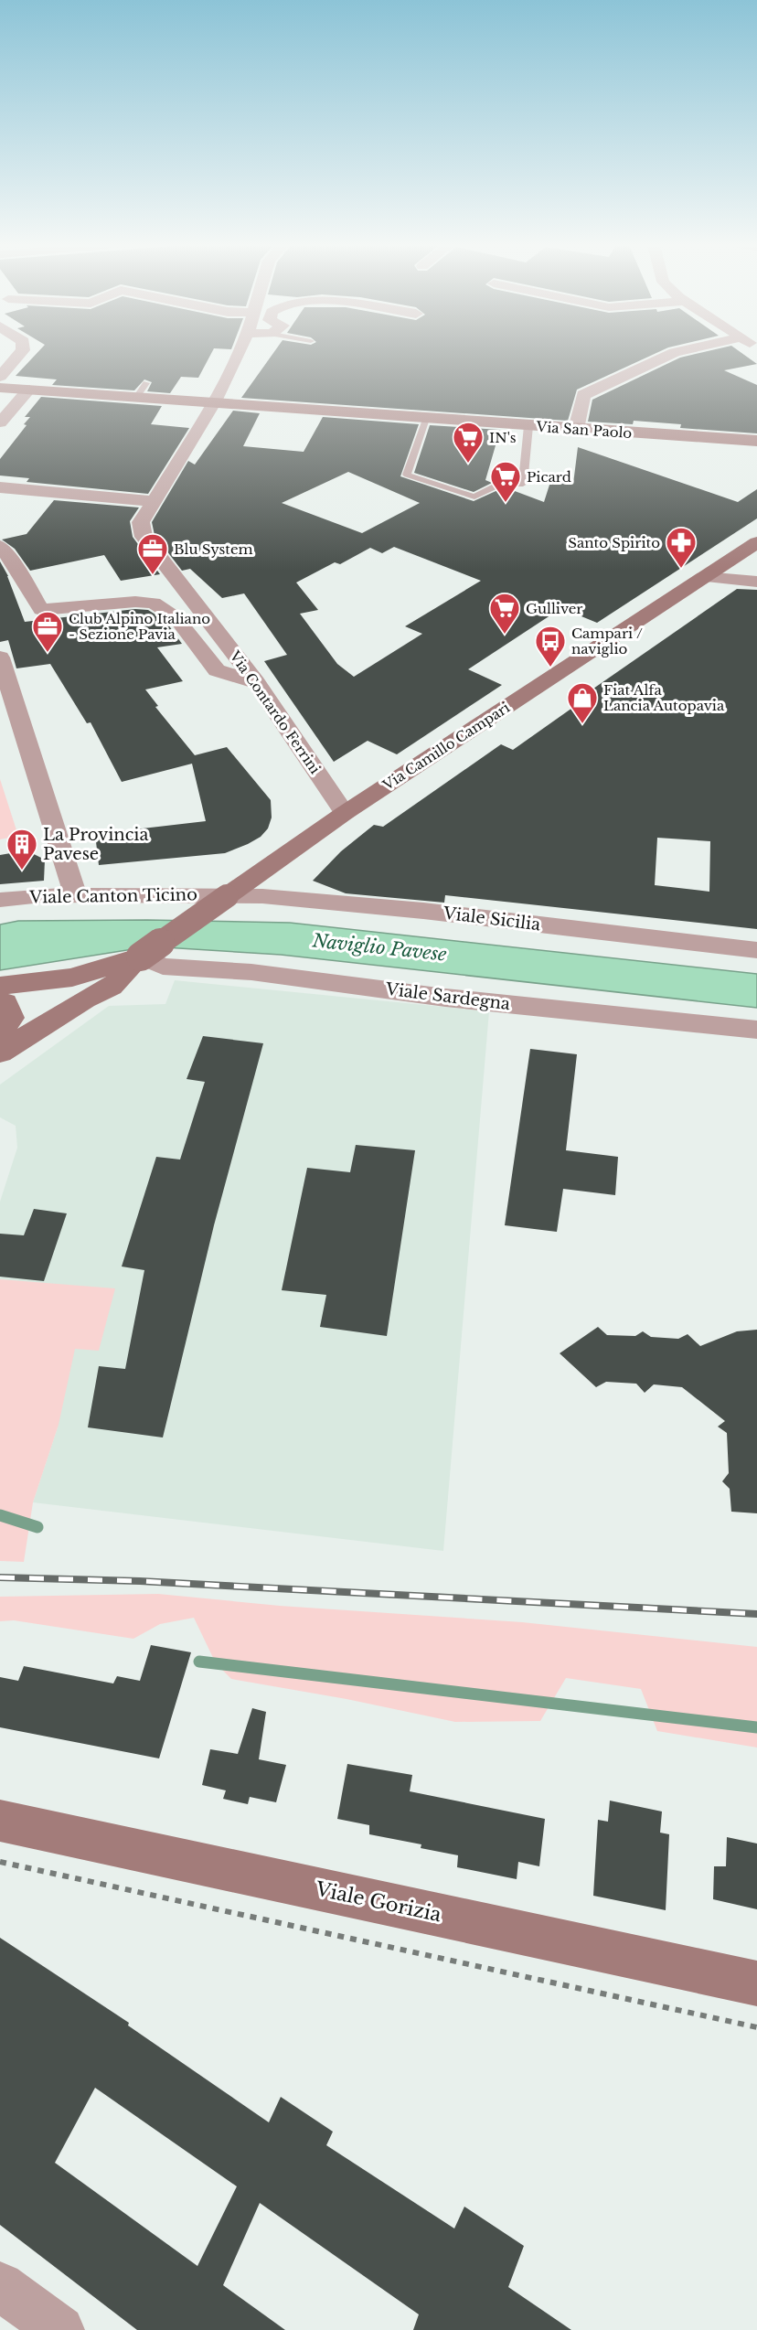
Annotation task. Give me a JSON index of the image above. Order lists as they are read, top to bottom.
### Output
{
  "streets": {
    "street": [
      "Via San Paolo",
      "Via Contardo Ferrini",
      "Via Camillo Campari",
      "Viale Canton Ticino",
      "Viale Sicilia",
      "Viale Sardegna",
      "Viale Gorizia"
    ]
  },
  "crossings": [
    ["Via San Paolo", "Via Contardo Ferrini"],
    ["Via Contardo Ferrini", "Via Camillo Campari"],
    ["Via Camillo Campari", "Viale Canton Ticino"],
    ["Via Camillo Campari", "Viale Sicilia"],
    ["Via Camillo Campari", "Viale Sardegna"],
    ["Viale Canton Ticino", "Viale Sicilia"]
  ],
  "water": ["Naviglio Pavese"],
  "places": {
    "supermarket": ["IN's", "Picard", "Gulliver"],
    "pharmacy": ["Santo Spirito"],
    "office": ["Blu System", "Club Alpino Italiano - Sezione Pavia"],
    "bus stop": ["Campari / naviglio"],
    "shop": ["Fiat Alfa Lancia Autopavia"],
    "building": ["La Provincia Pavese"]
  }
}
